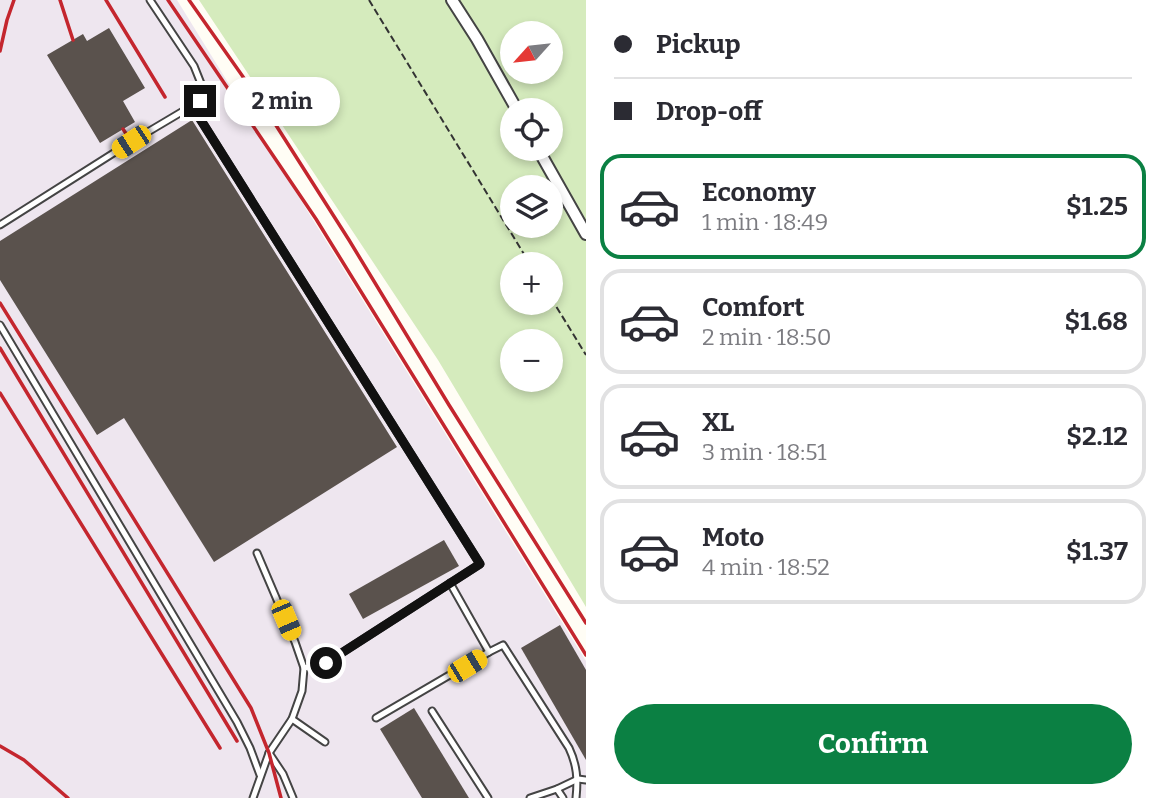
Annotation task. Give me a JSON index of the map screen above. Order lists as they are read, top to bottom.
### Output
{
  "north": "bottom left",
  "page": {
    "banner": ["Pickup", "Drop-off"],
    "map_buttons": ["+", "−"],
    "bubble": "2 min",
    "list": [
      {
        "name": "Economy",
        "note": "1 min · 18:49",
        "value": "$1.25"
      },
      {
        "name": "Comfort",
        "note": "2 min · 18:50",
        "value": "$1.68"
      },
      {
        "name": "XL",
        "note": "3 min · 18:51",
        "value": "$2.12"
      },
      {
        "name": "Moto",
        "note": "4 min · 18:52",
        "value": "$1.37"
      }
    ],
    "buttons": "Confirm"
  }
}
